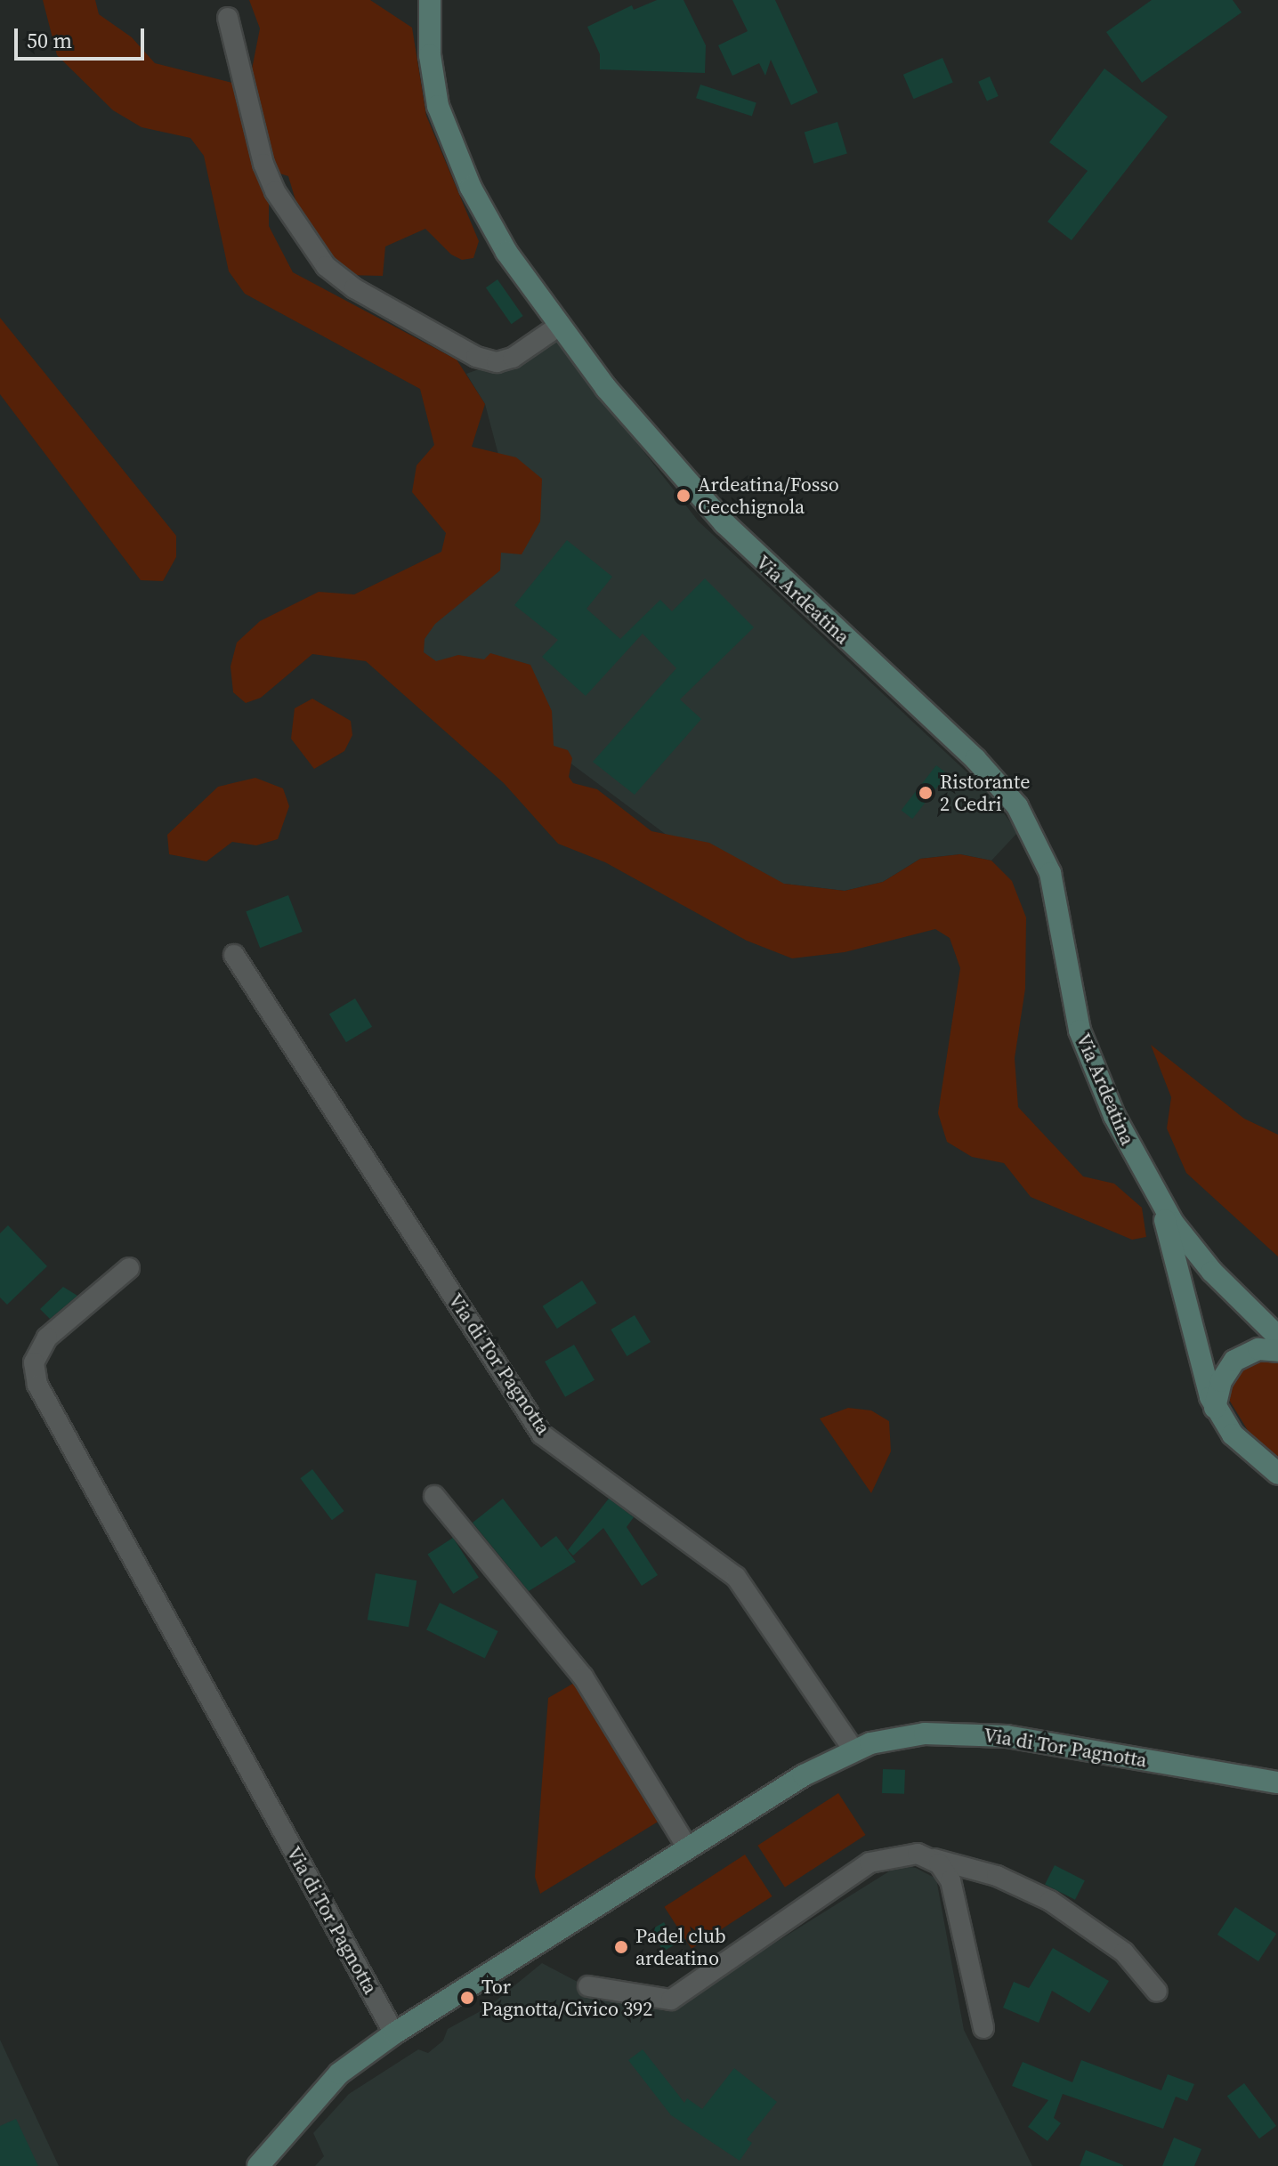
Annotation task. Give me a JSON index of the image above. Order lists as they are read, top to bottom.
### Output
{
  "streets": {
    "main road": ["Via Ardeatina", "Via di Tor Pagnotta"]
  },
  "places": [
    "Ardeatina/Fosso Cecchignola",
    "Ristorante 2 Cedri",
    "Padel club ardeatino",
    "Tor Pagnotta/Civico 392"
  ],
  "scale_bar": "50 m"
}
